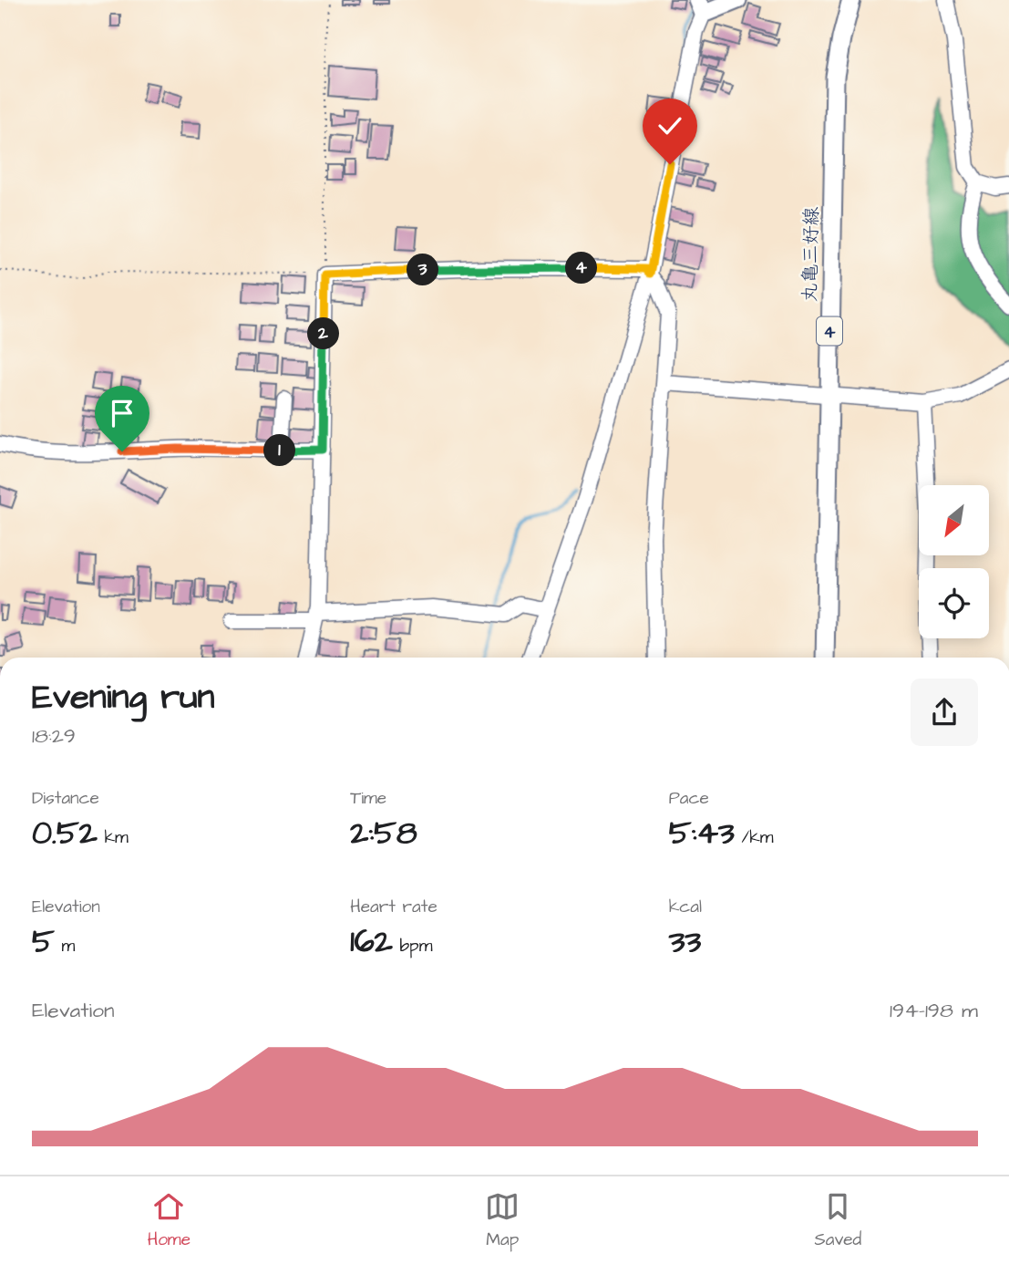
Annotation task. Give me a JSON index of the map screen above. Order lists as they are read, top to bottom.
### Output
{
  "streets": {
    "main road": ["丸亀三好線", "4"]
  },
  "north": "bottom left",
  "page": {
    "pins": [
      "4",
      "3",
      "2",
      "1"
    ],
    "heading": ["Evening run", "18:29"],
    "stats": [
      ["Distance", "0.52 km"],
      ["Time", "2:58"],
      ["Pace", "5:43 /km"],
      ["Elevation", "5 m"],
      ["Heart rate", "162 bpm"],
      ["kcal", "33"]
    ],
    "chart": ["Elevation", "194–198 m"],
    "tabs": ["Home", "Map", "Saved"]
  }
}
